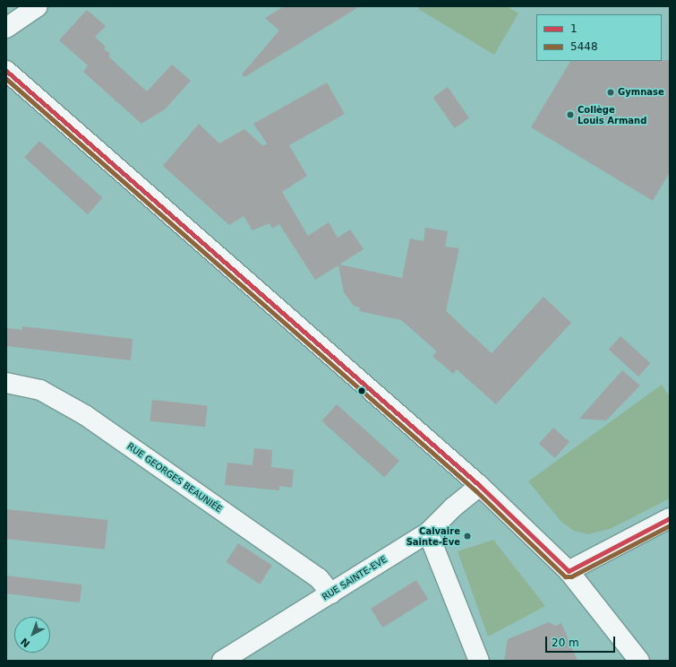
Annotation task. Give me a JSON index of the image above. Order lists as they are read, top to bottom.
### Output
{
  "streets": {
    "street": ["RUE GEORGES BEAUNIÉE", "RUE SAINTE-EVE"]
  },
  "crossings": [
    ["RUE GEORGES BEAUNIÉE", "RUE SAINTE-EVE"]
  ],
  "places": ["Gymnase", "Collège Louis Armand", "Calvaire Sainte-Ève"],
  "lines": ["transit line 1", "transit line 5448"],
  "legend": ["1", "5448"],
  "scale_bar": "20 m",
  "north": "bottom left"
}
